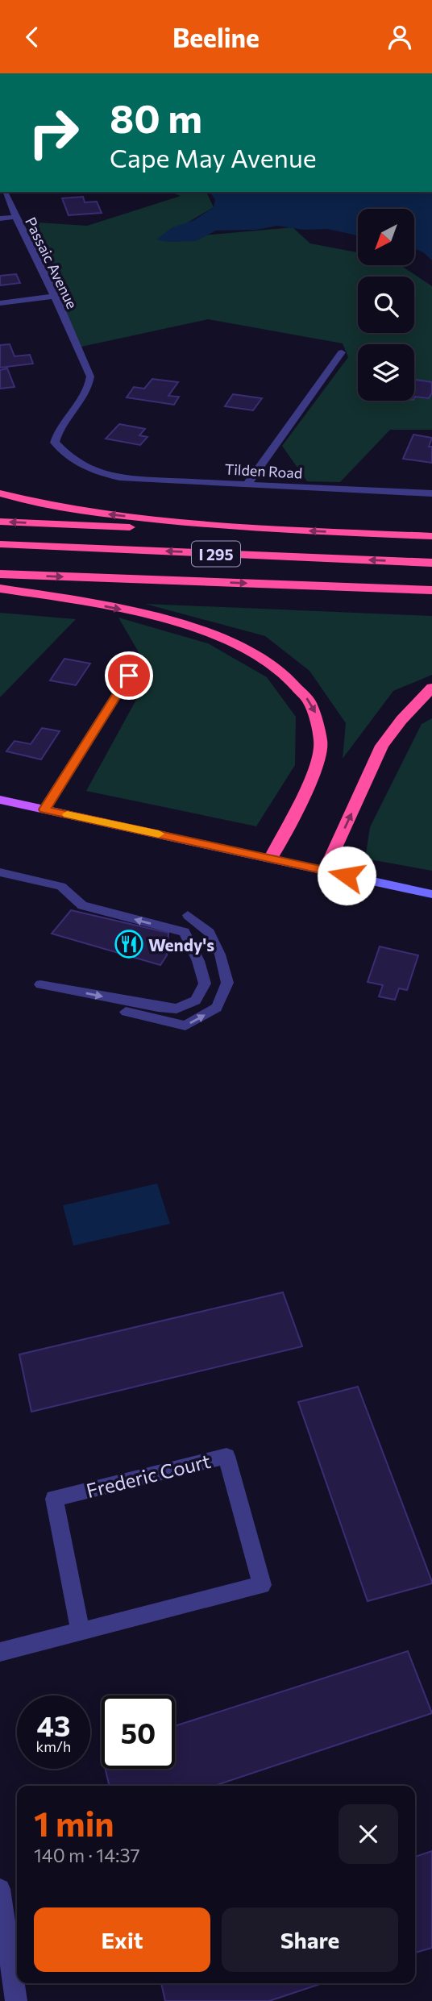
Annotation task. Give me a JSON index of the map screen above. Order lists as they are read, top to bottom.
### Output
{
  "streets": {
    "highway": ["I 295"],
    "street": ["Passaic Avenue", "Tilden Road", "Frederic Court"]
  },
  "crossings": [
    ["Passaic Avenue", "Tilden Road"]
  ],
  "places": {
    "restaurant": ["Wendy's"]
  },
  "north": "bottom left",
  "page": {
    "header": "Beeline",
    "turn": ["80 m", "Cape May Avenue"],
    "speed": "43 km/h",
    "limit": "50",
    "heading": ["1 min", "140 m · 14:37"],
    "buttons": ["Exit", "Share"]
  }
}
